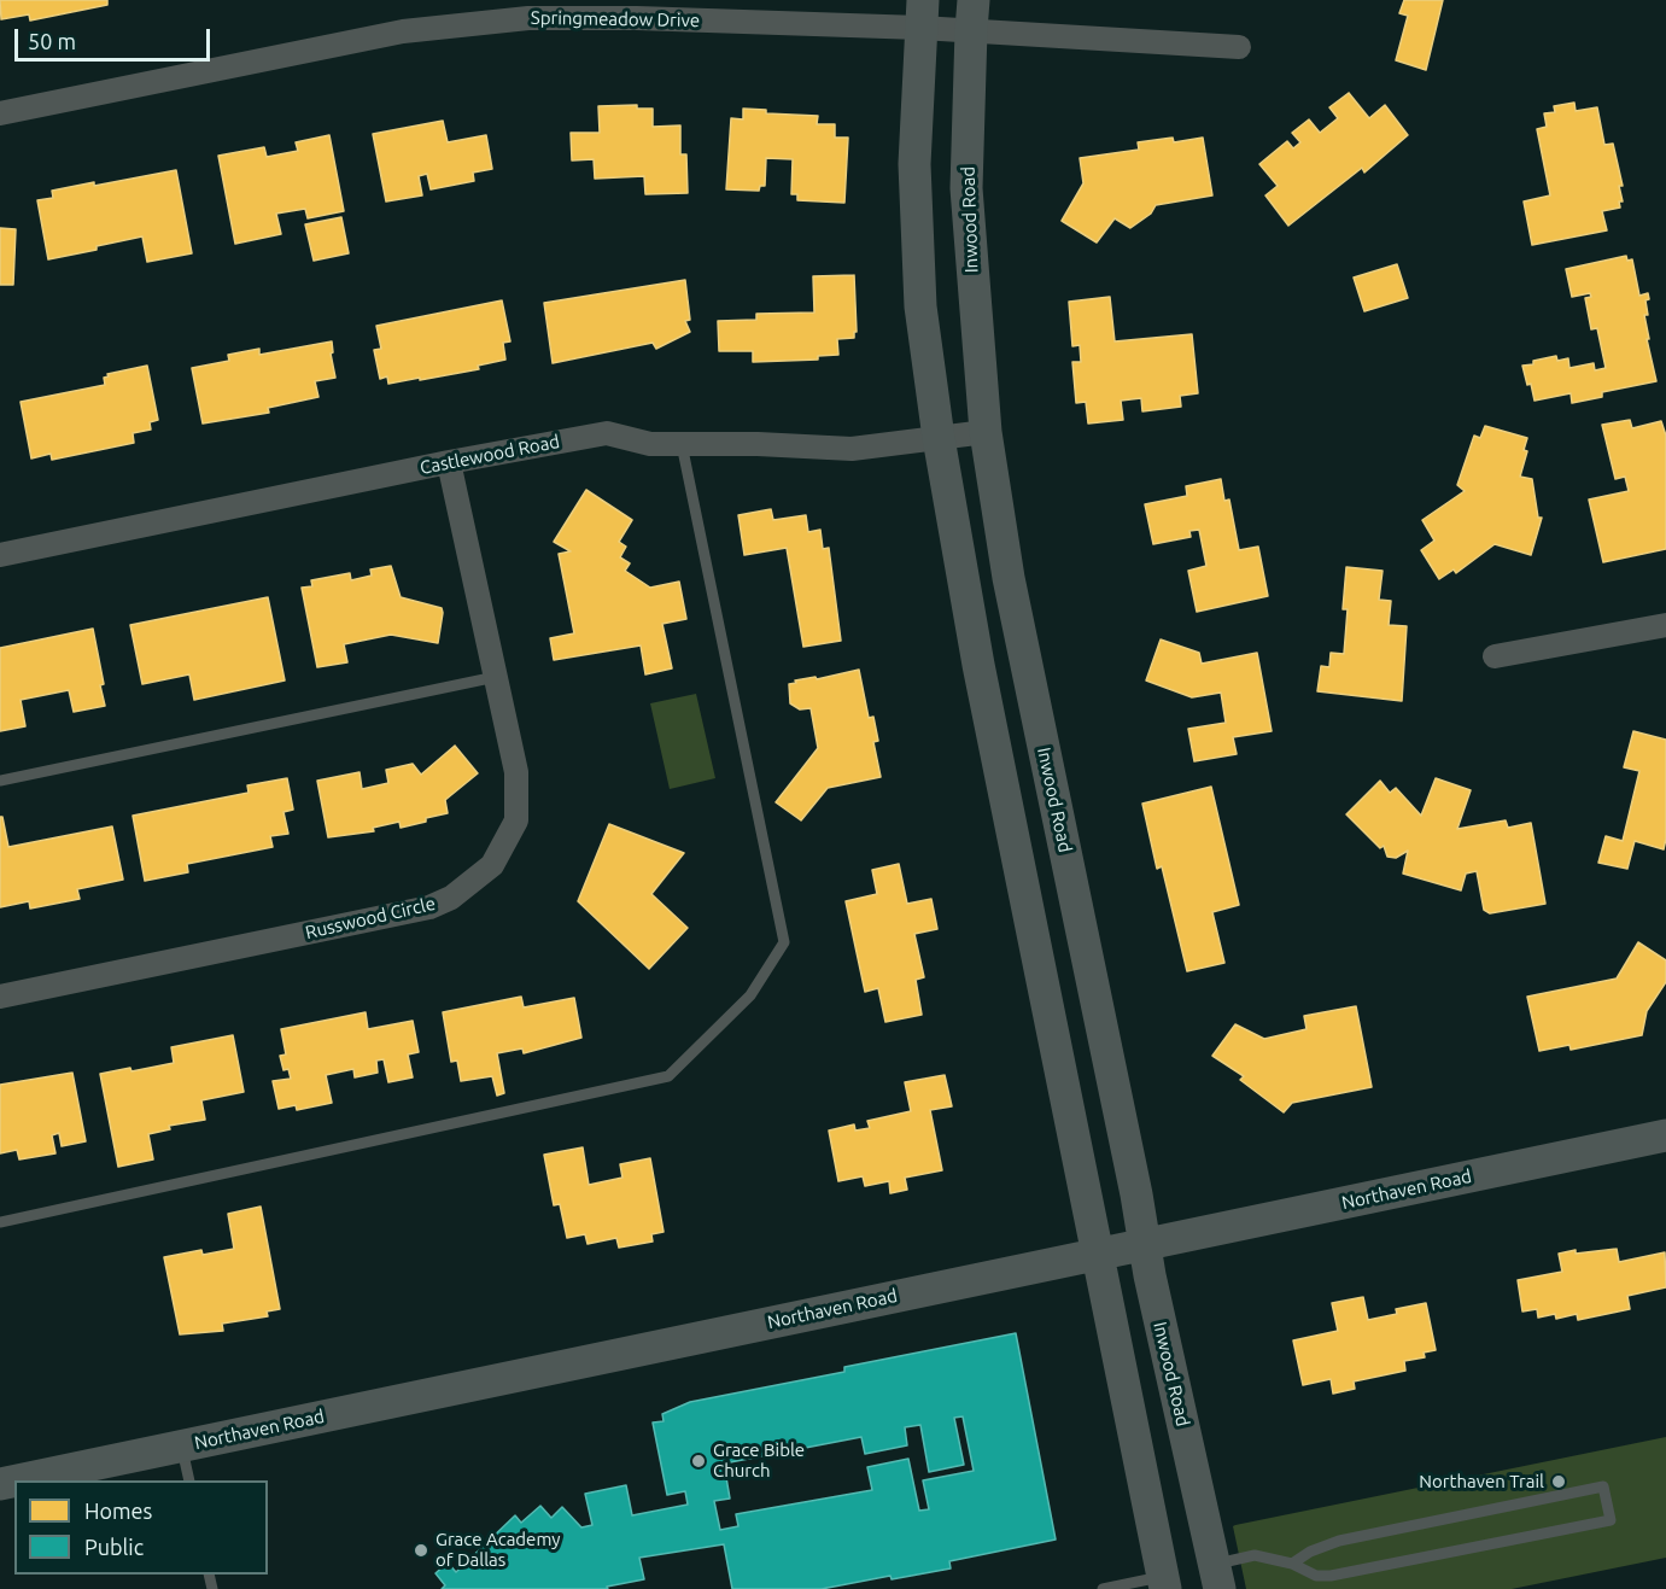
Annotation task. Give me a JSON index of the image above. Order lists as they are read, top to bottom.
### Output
{
  "streets": {
    "main road": ["Inwood Road", "Northaven Road"],
    "street": ["Springmeadow Drive", "Castlewood Road", "Russwood Circle"]
  },
  "crossings": [
    ["Springmeadow Drive", "Inwood Road"],
    ["Inwood Road", "Castlewood Road"],
    ["Inwood Road", "Northaven Road"],
    ["Castlewood Road", "Russwood Circle"]
  ],
  "places": ["Grace Bible Church", "Northaven Trail", "Grace Academy of Dallas"],
  "legend": ["Homes", "Public"],
  "scale_bar": "50 m"
}
